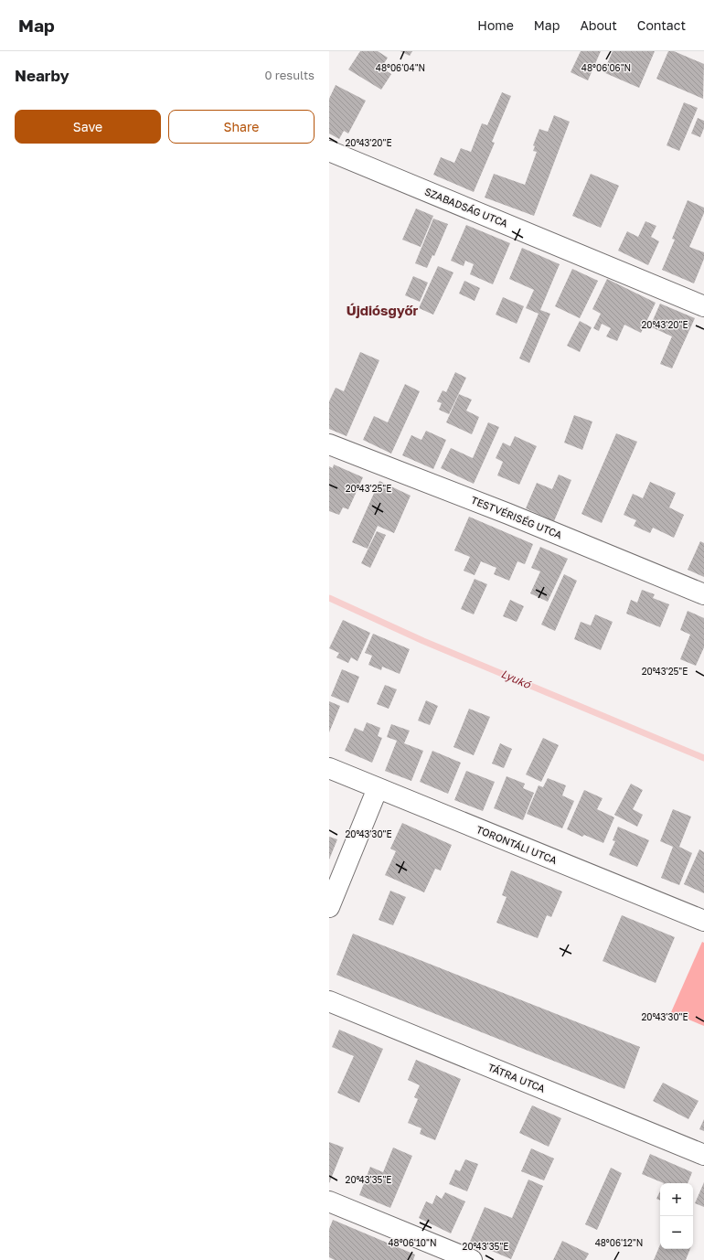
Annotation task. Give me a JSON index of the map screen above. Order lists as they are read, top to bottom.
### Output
{
  "streets": {
    "street": [
      "SZABADSÁG UTCA",
      "TESTVÉRISÉG UTCA",
      "TORONTÁLI UTCA",
      "TÁTRA UTCA"
    ]
  },
  "districts": ["Újdiósgyőr"],
  "water": ["Lyukó"],
  "page": {
    "header": "Map",
    "nav": [
      "Home",
      "Map",
      "About",
      "Contact"
    ],
    "heading": ["Nearby", "0 results"],
    "buttons": ["Save", "Share"],
    "map_buttons": ["+", "−"]
  },
  "coordinates": [
    "48°06'04\"N",
    "48°06'06\"N",
    "20°43'20\"E",
    "20°43'25\"E",
    "20°43'30\"E",
    "20°43'35\"E",
    "48°06'10\"N",
    "48°06'12\"N"
  ]
}
